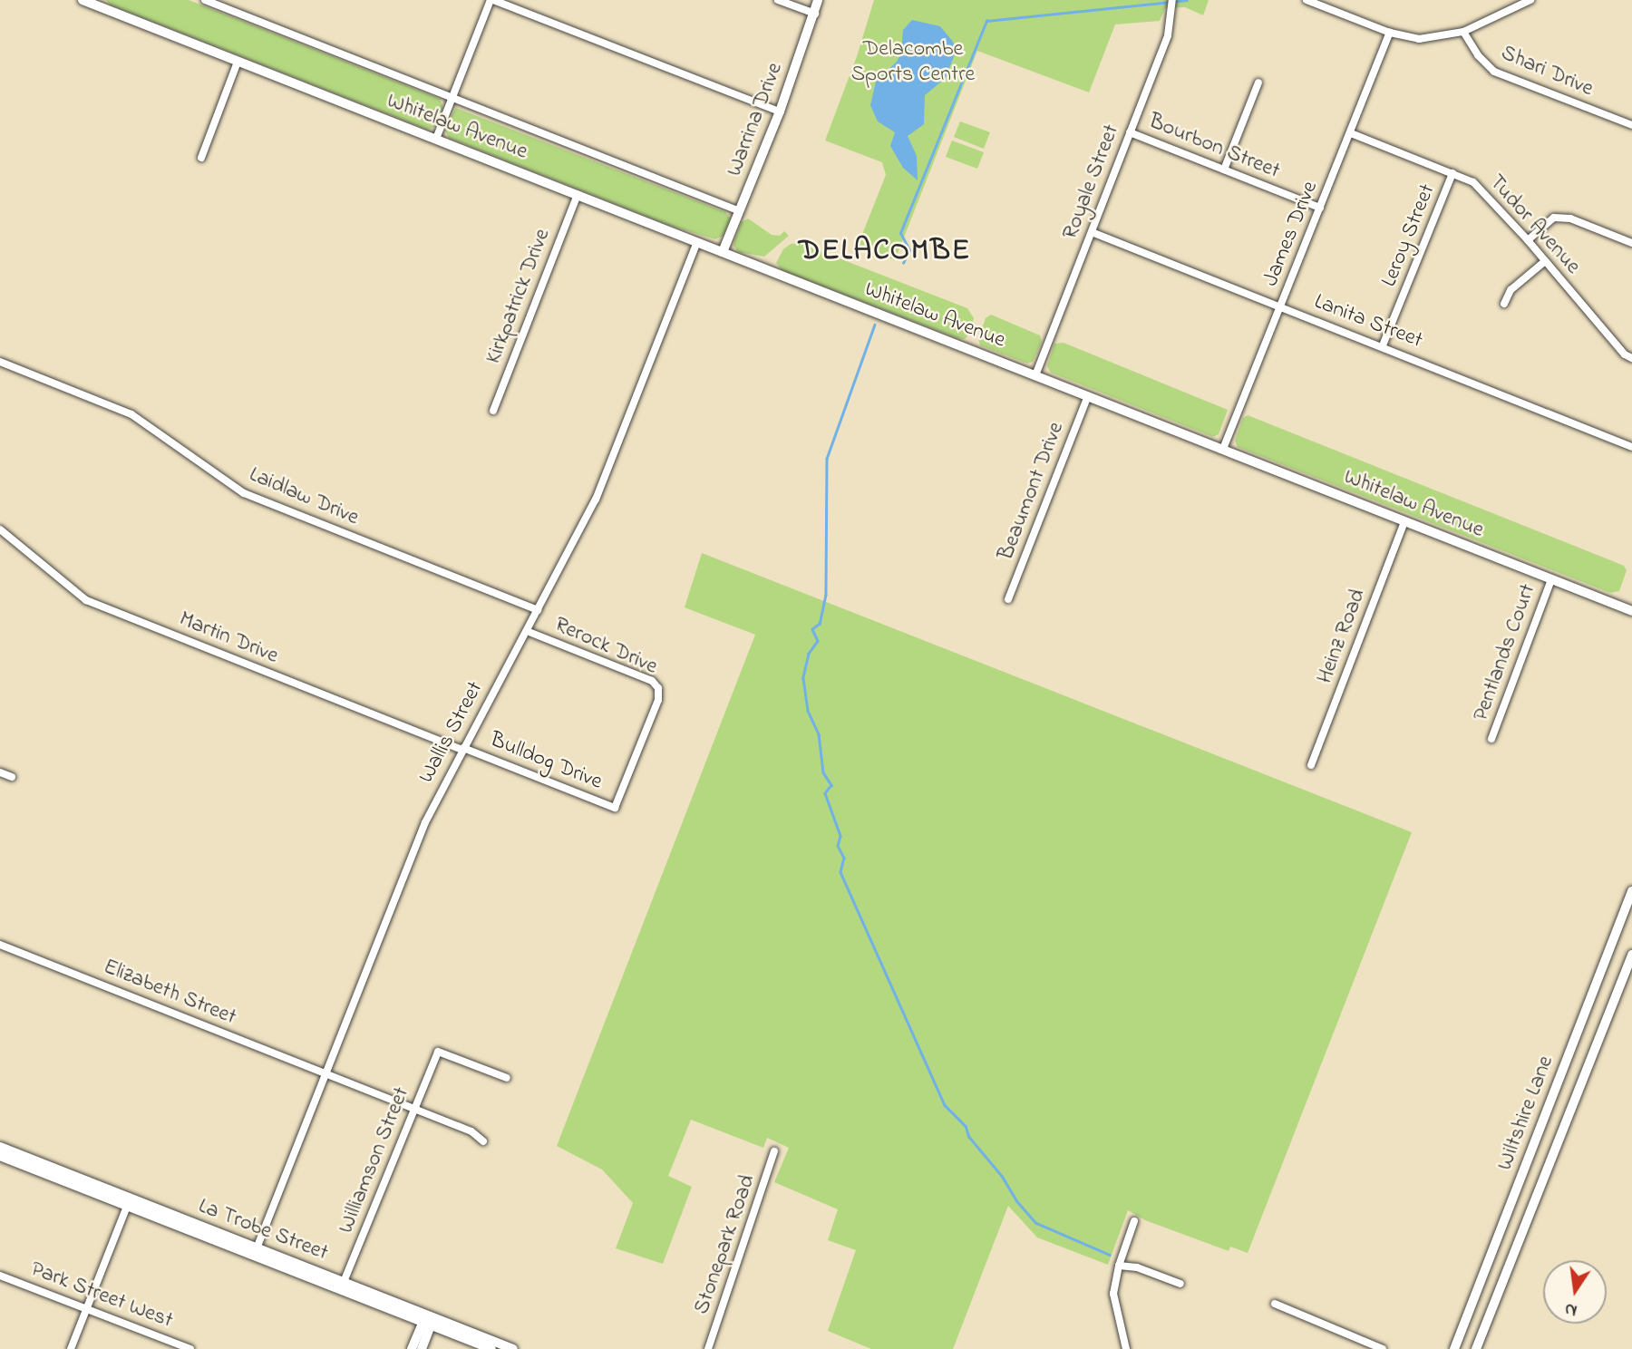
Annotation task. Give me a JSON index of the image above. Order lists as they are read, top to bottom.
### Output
{
  "streets": {
    "street": [
      "Shari Drive",
      "Warrina Drive",
      "Whitelaw Avenue",
      "Bourbon Street",
      "Royale Street",
      "Tudor Avenue",
      "James Drive",
      "Leroy Street",
      "Kirkpatrick Drive",
      "Lanita Street",
      "Beaumont Drive",
      "Laidlaw Drive",
      "Heinz Road",
      "Martin Drive",
      "Rerock Drive",
      "Pentlands Court",
      "Wallis Street",
      "Bulldog Drive",
      "Elizabeth Street",
      "Wiltshire Lane",
      "Williamson Street",
      "La Trobe Street",
      "Stonepark Road",
      "Park Street West"
    ]
  },
  "crossings": [
    ["Warrina Drive", "Whitelaw Avenue"],
    ["Whitelaw Avenue", "Royale Street"],
    ["Whitelaw Avenue", "James Drive"],
    ["Whitelaw Avenue", "Kirkpatrick Drive"],
    ["Whitelaw Avenue", "Beaumont Drive"],
    ["Whitelaw Avenue", "Heinz Road"],
    ["Whitelaw Avenue", "Pentlands Court"],
    ["Whitelaw Avenue", "Wallis Street"],
    ["Bourbon Street", "Royale Street"],
    ["Bourbon Street", "James Drive"],
    ["Royale Street", "Lanita Street"],
    ["Tudor Avenue", "James Drive"],
    ["Tudor Avenue", "Leroy Street"],
    ["James Drive", "Lanita Street"],
    ["Leroy Street", "Lanita Street"],
    ["Laidlaw Drive", "Wallis Street"],
    ["Martin Drive", "Wallis Street"],
    ["Martin Drive", "Bulldog Drive"],
    ["Rerock Drive", "Wallis Street"],
    ["Rerock Drive", "Bulldog Drive"],
    ["Wallis Street", "Bulldog Drive"],
    ["Wallis Street", "Elizabeth Street"],
    ["Wallis Street", "La Trobe Street"],
    ["Elizabeth Street", "Williamson Street"],
    ["Williamson Street", "La Trobe Street"]
  ],
  "districts": ["DELACOMBE"],
  "parks": ["Delacombe Sports Centre"],
  "north": "bottom"
}
